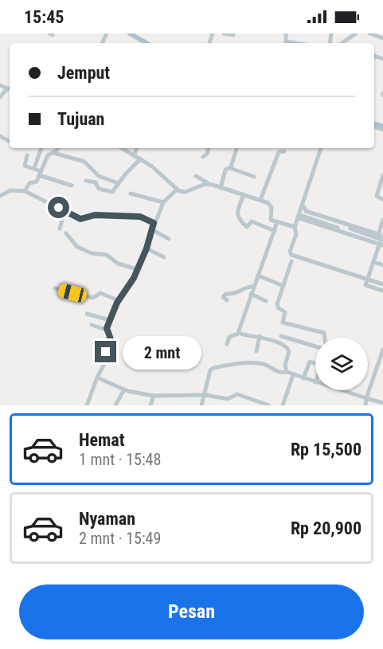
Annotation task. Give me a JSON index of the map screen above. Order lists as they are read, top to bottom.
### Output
{
  "page": {
    "status": "15:45",
    "banner": ["Jemput", "Tujuan"],
    "bubble": "2 mnt",
    "list": [
      {
        "name": "Hemat",
        "note": "1 mnt · 15:48",
        "value": "Rp 15,500"
      },
      {
        "name": "Nyaman",
        "note": "2 mnt · 15:49",
        "value": "Rp 20,900"
      }
    ],
    "buttons": "Pesan"
  }
}
